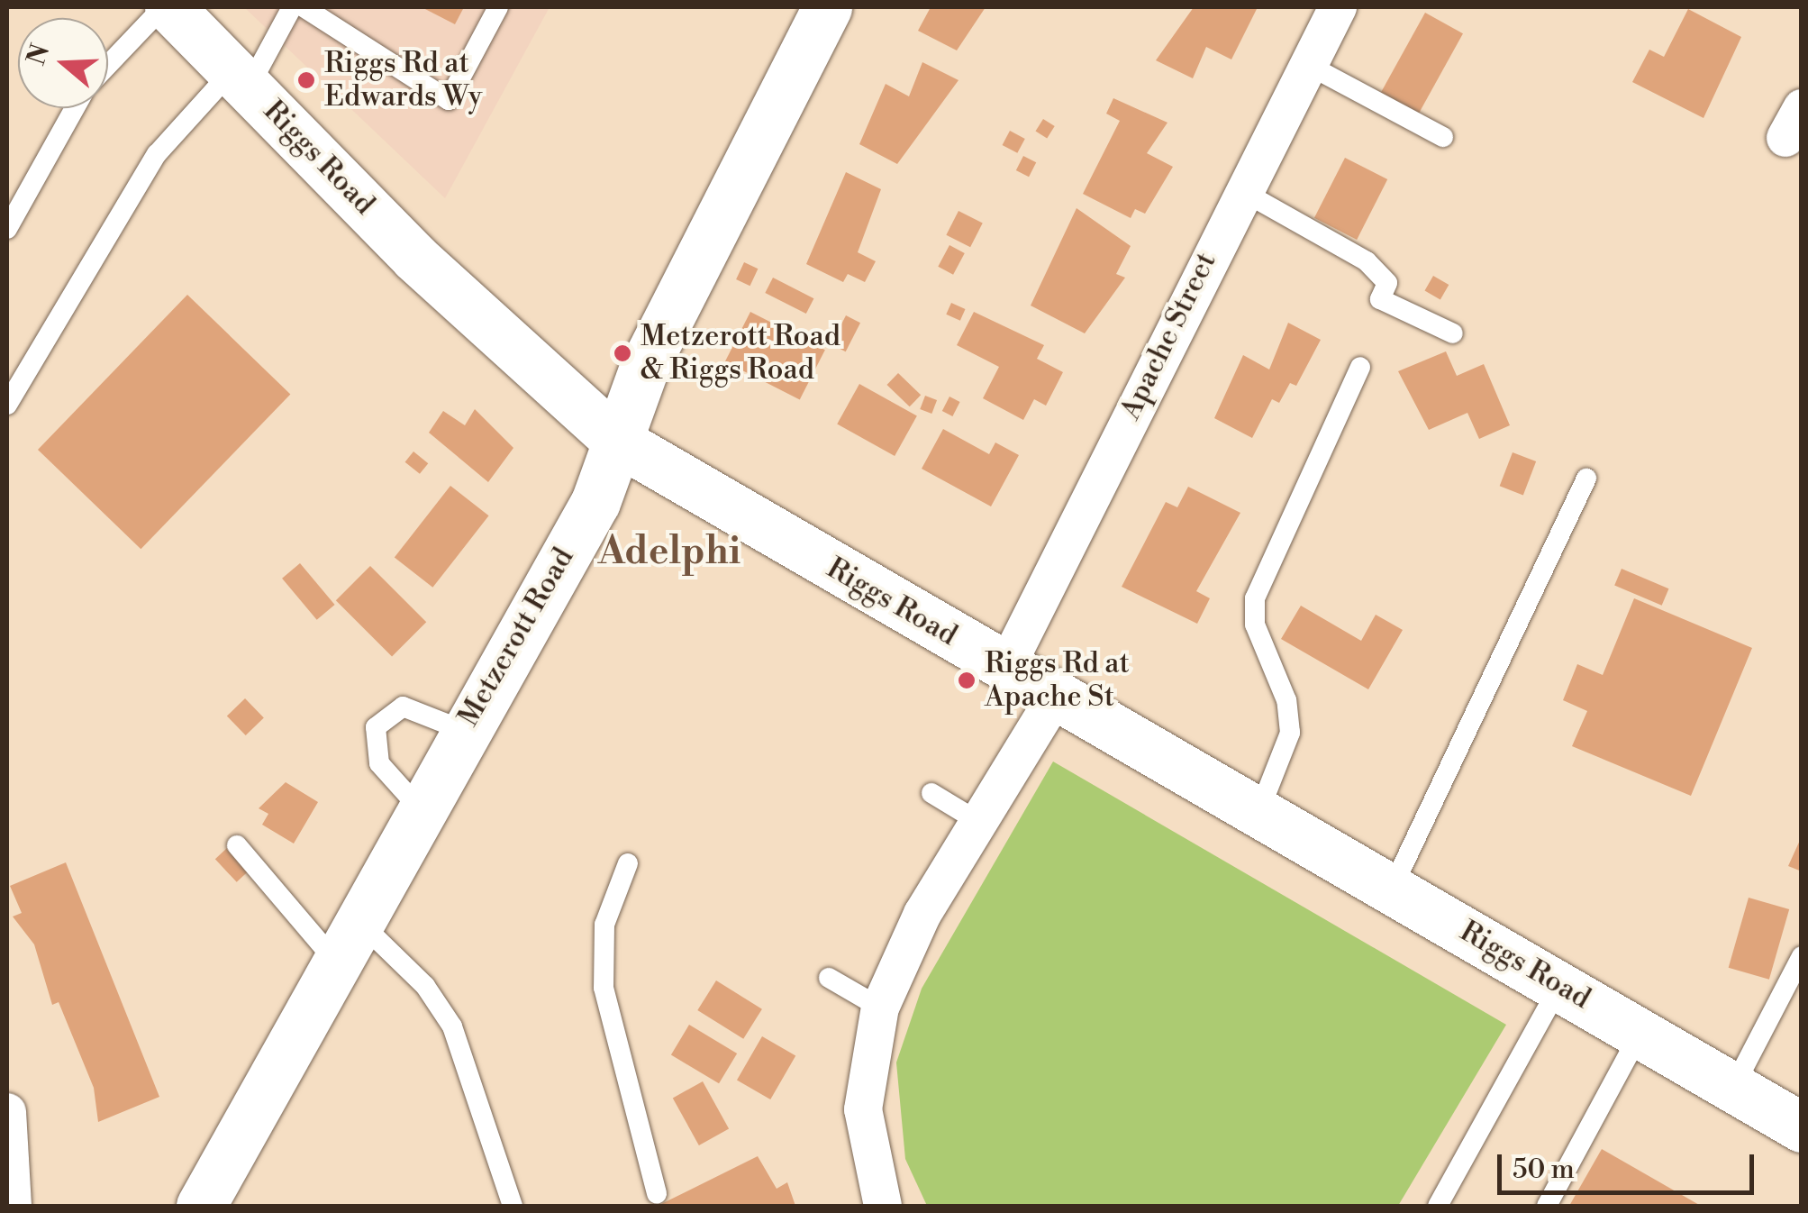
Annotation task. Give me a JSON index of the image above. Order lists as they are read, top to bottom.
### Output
{
  "streets": {
    "main road": ["Riggs Road", "Metzerott Road"],
    "street": ["Apache Street"]
  },
  "crossings": [
    ["Riggs Road", "Apache Street"],
    ["Riggs Road", "Metzerott Road"]
  ],
  "districts": ["Adelphi"],
  "places": ["Riggs Rd at Edwards Wy", "Metzerott Road & Riggs Road", "Riggs Rd at Apache St"],
  "scale_bar": "50 m",
  "north": "left"
}
